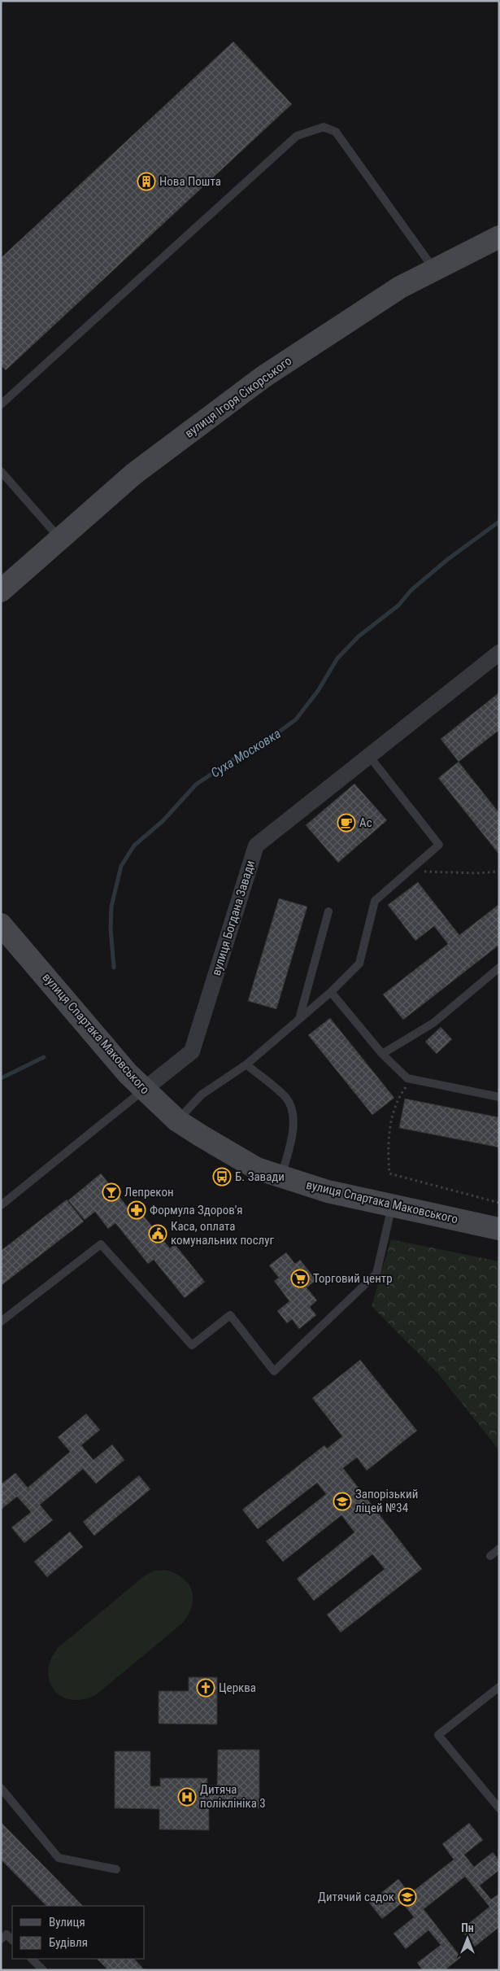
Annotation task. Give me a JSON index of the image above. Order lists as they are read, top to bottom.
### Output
{
  "streets": {
    "main road": ["вулиця Ігоря Сікорського", "вулиця Спартака Маковського"],
    "street": ["вулиця Богдана Завади"]
  },
  "crossings": [
    ["вулиця Богдана Завади", "вулиця Спартака Маковського"]
  ],
  "water": ["Суха Московка"],
  "places": {
    "building": ["Нова Пошта"],
    "cafe": ["Ас"],
    "bus stop": ["Б. Завади"],
    "bar": ["Лепрекон"],
    "pharmacy": ["Формула Здоров'я"],
    "public building": ["Каса, оплата комунальних послуг"],
    "supermarket": ["Торговий центр"],
    "school or university": ["Запорізький ліцей №34", "Дитячий садок"],
    "church": ["Церква"],
    "hospital": ["Дитяча поліклініка 3"]
  },
  "legend": ["Вулиця", "Будівля"],
  "north": "top"
}
